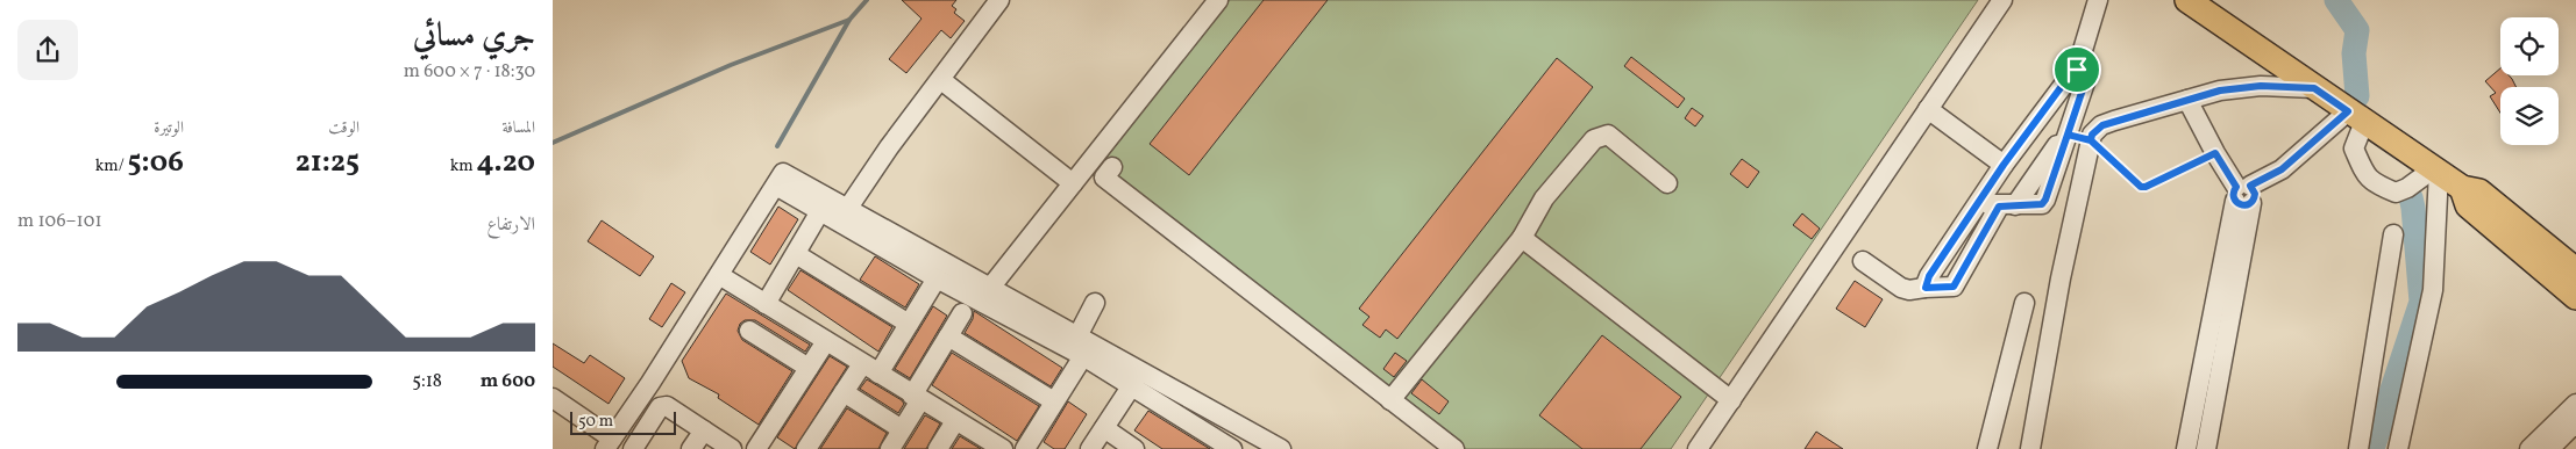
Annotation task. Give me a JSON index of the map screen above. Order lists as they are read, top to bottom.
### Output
{
  "scale_bar": "50 m",
  "page": {
    "heading": ["جري مسائي", "18:30 · 7 × 600 m"],
    "stats": [
      ["المسافة", "4.20 km"],
      ["الوقت", "21:25"],
      ["الوتيرة", "5:06 /km"]
    ],
    "chart": ["الارتفاع", "101–106 m"],
    "list": [
      {
        "name": "600 m",
        "note": "5:18"
      }
    ],
    "scale": "50 m"
  }
}
